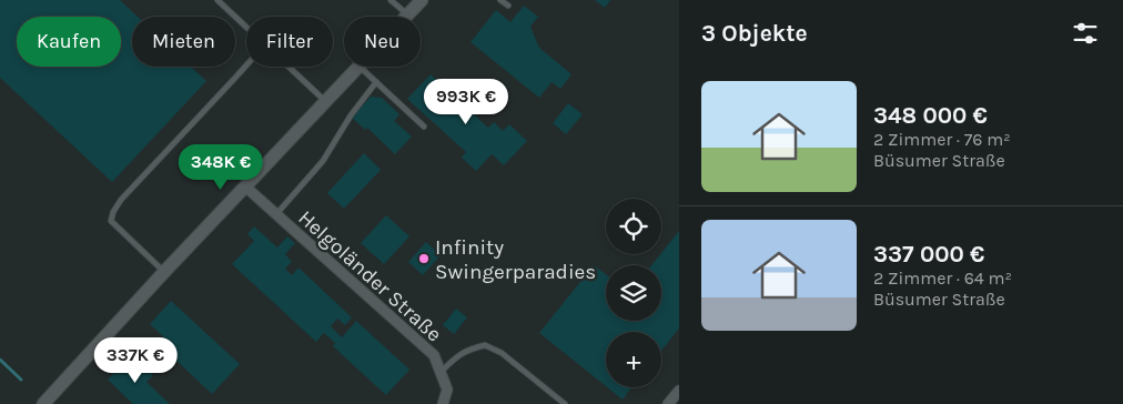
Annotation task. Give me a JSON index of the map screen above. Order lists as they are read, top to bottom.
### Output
{
  "streets": {
    "street": ["Helgoländer Straße"]
  },
  "places": ["Infinity Swingerparadies"],
  "page": {
    "heading": "3 Objekte",
    "chip": [
      "Kaufen",
      "Mieten",
      "Filter",
      "Neu"
    ],
    "list": [
      {
        "name": "348 000 €",
        "note": "2 Zimmer · 76 m² · Büsumer Straße"
      },
      {
        "name": "337 000 €",
        "note": "2 Zimmer · 64 m² · Büsumer Straße"
      }
    ],
    "price": ["993K €", "348K €", "337K €"],
    "map_buttons": "+"
  }
}
